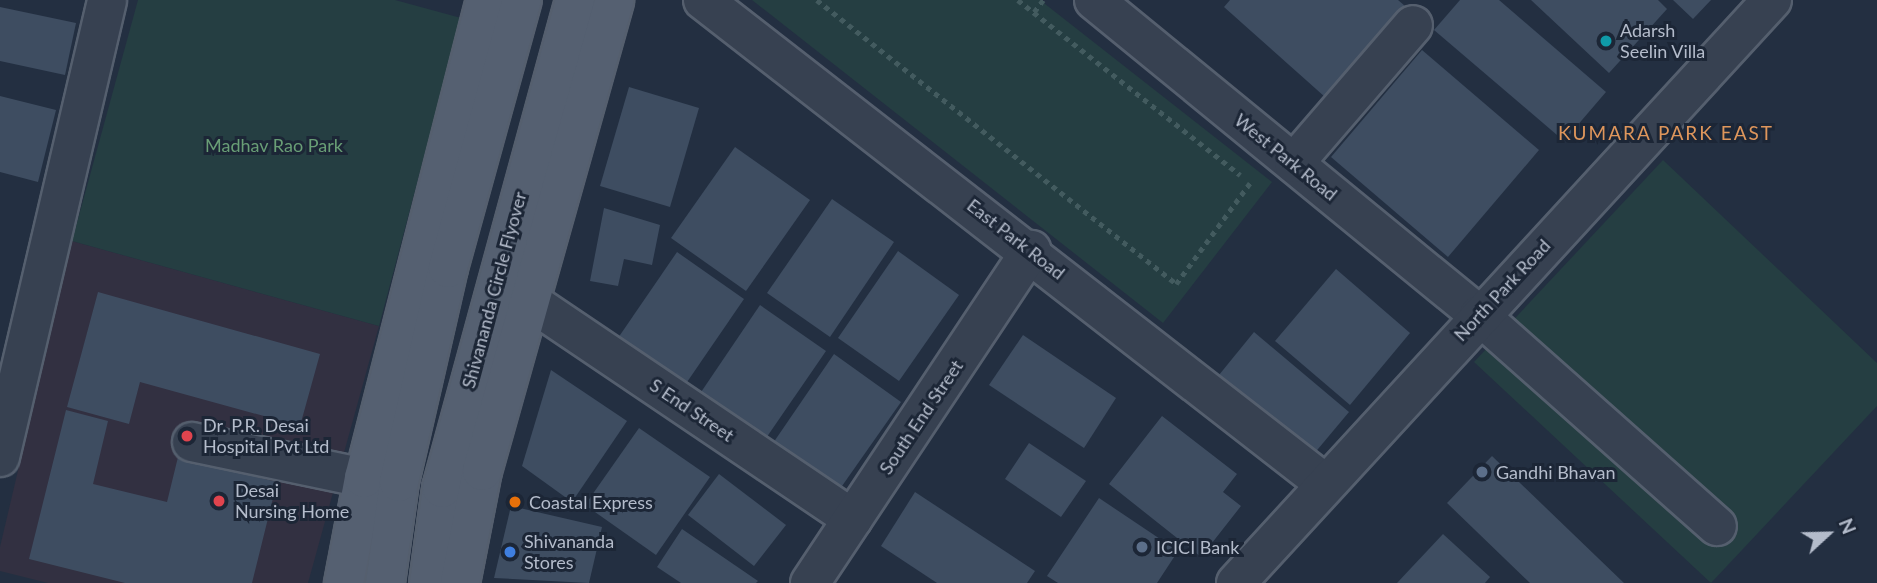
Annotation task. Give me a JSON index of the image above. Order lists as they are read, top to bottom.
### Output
{
  "streets": {
    "main road": ["Shivananda Circle Flyover"],
    "street": [
      "West Park Road",
      "East Park Road",
      "North Park Road",
      "S End Street",
      "South End Street"
    ]
  },
  "crossings": [
    ["West Park Road", "North Park Road"],
    ["East Park Road", "North Park Road"],
    ["East Park Road", "South End Street"],
    ["S End Street", "South End Street"]
  ],
  "districts": ["KUMARA PARK EAST"],
  "parks": ["Madhav Rao Park"],
  "places": [
    "Adarsh Seelin Villa",
    "Dr. P.R. Desai Hospital Pvt Ltd",
    "Gandhi Bhavan",
    "Desai Nursing Home",
    "Coastal Express",
    "ICICI Bank",
    "Shivananda Stores"
  ],
  "north": "right"
}
